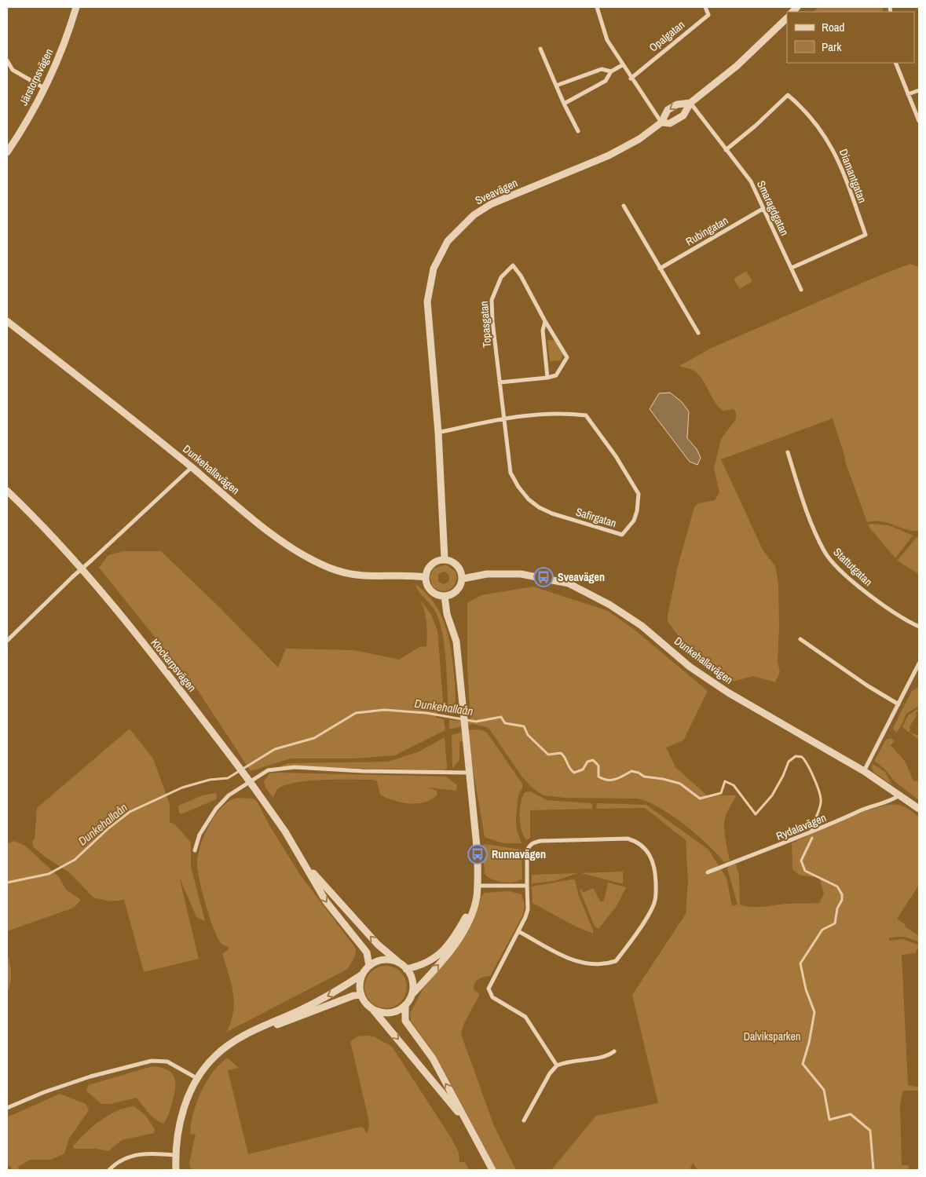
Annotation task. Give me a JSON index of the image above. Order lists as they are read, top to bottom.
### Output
{
  "streets": {
    "street": [
      "Opalgatan",
      "Järstorpsvägen",
      "Diamantgatan",
      "Sveavägen",
      "Smaragdgatan",
      "Rubingatan",
      "Topasgatan",
      "Dunkehallavägen",
      "Safirgatan",
      "Stattutgatan",
      "Klockarpsvägen",
      "Rydalavägen"
    ]
  },
  "crossings": [
    ["Diamantgatan", "Smaragdgatan"],
    ["Sveavägen", "Smaragdgatan"],
    ["Sveavägen", "Dunkehallavägen"],
    ["Sveavägen", "Safirgatan"],
    ["Smaragdgatan", "Rubingatan"],
    ["Topasgatan", "Safirgatan"],
    ["Dunkehallavägen", "Rydalavägen"]
  ],
  "water": ["Dunkehallaån"],
  "parks": ["Dalviksparken"],
  "places": {
    "bus stop": ["Sveavägen", "Runnavägen"]
  },
  "legend": ["Road", "Park"]
}
